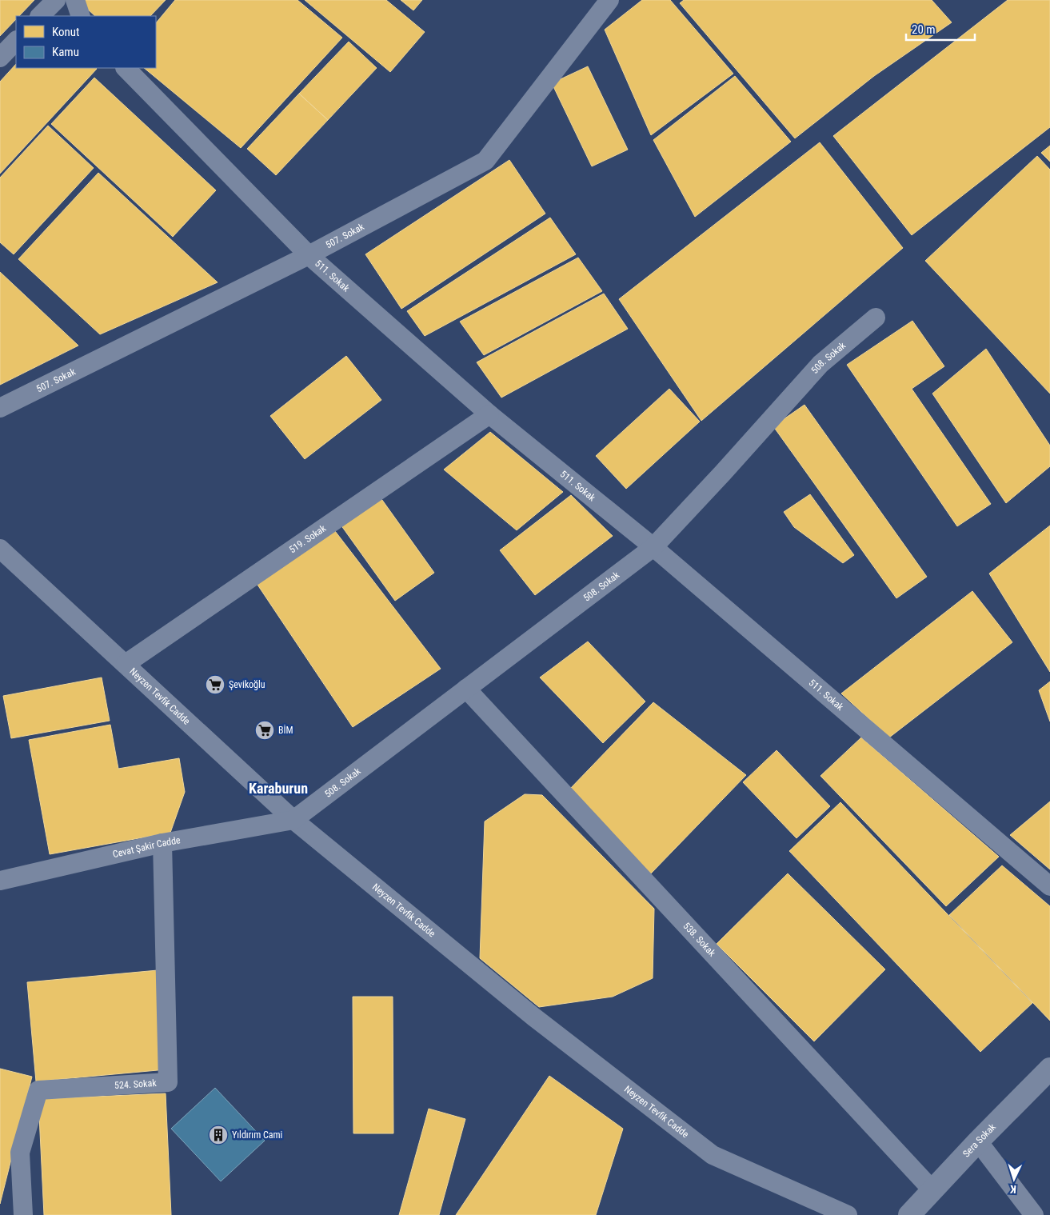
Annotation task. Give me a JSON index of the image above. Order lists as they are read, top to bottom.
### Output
{
  "streets": {
    "street": [
      "507. Sokak",
      "511. Sokak",
      "508. Sokak",
      "519. Sokak",
      "Neyzen Tevfik Cadde",
      "Cevat Şakir Cadde",
      "538. Sokak",
      "524. Sokak",
      "Sera Sokak"
    ]
  },
  "crossings": [
    ["507. Sokak", "511. Sokak"],
    ["511. Sokak", "508. Sokak"],
    ["511. Sokak", "519. Sokak"],
    ["508. Sokak", "Neyzen Tevfik Cadde"],
    ["508. Sokak", "Cevat Şakir Cadde"],
    ["508. Sokak", "538. Sokak"],
    ["519. Sokak", "Neyzen Tevfik Cadde"],
    ["Neyzen Tevfik Cadde", "Cevat Şakir Cadde"],
    ["Cevat Şakir Cadde", "524. Sokak"],
    ["538. Sokak", "Sera Sokak"]
  ],
  "districts": ["Karaburun"],
  "places": {
    "supermarket": ["Şevikoğlu", "BİM"],
    "building": ["Yıldırım Cami"]
  },
  "legend": ["Konut", "Kamu"],
  "scale_bar": "20 m",
  "north": "bottom"
}
